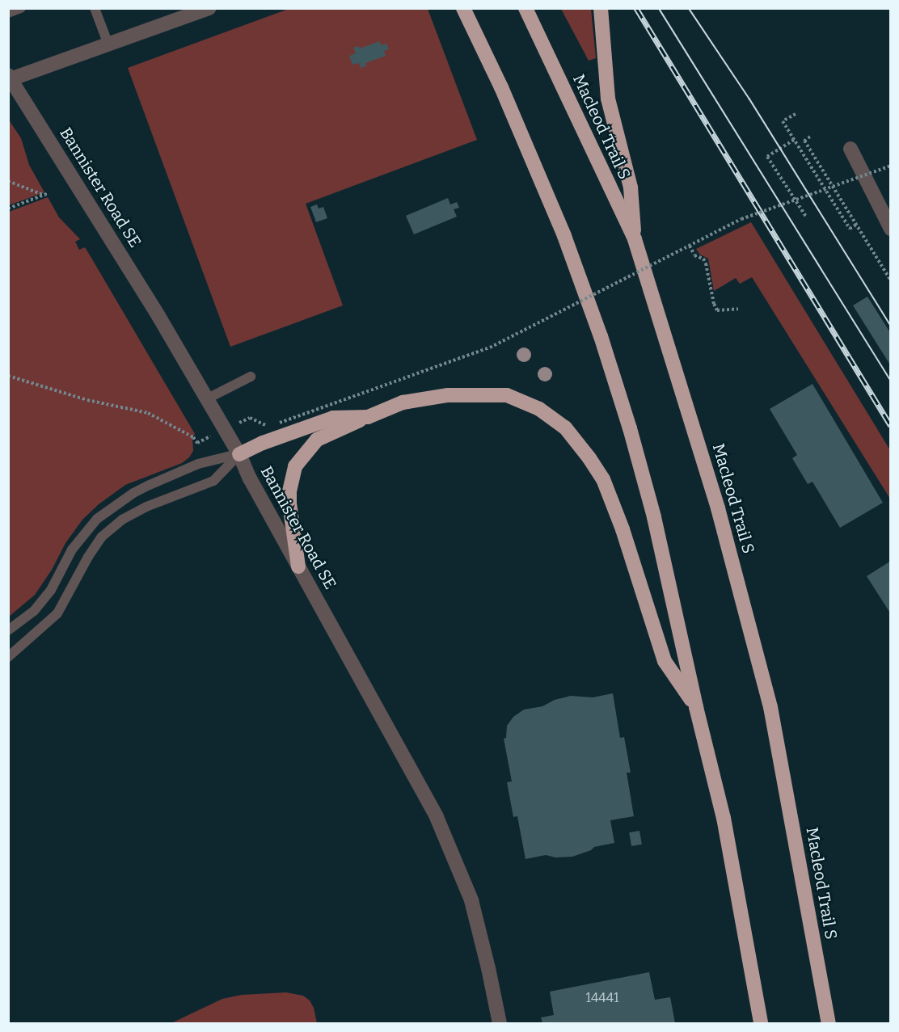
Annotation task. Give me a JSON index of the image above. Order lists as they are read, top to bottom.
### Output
{
  "streets": {
    "highway": ["Macleod Trail S"],
    "street": ["Bannister Road SE"]
  },
  "house_numbers": ["14441"]
}
